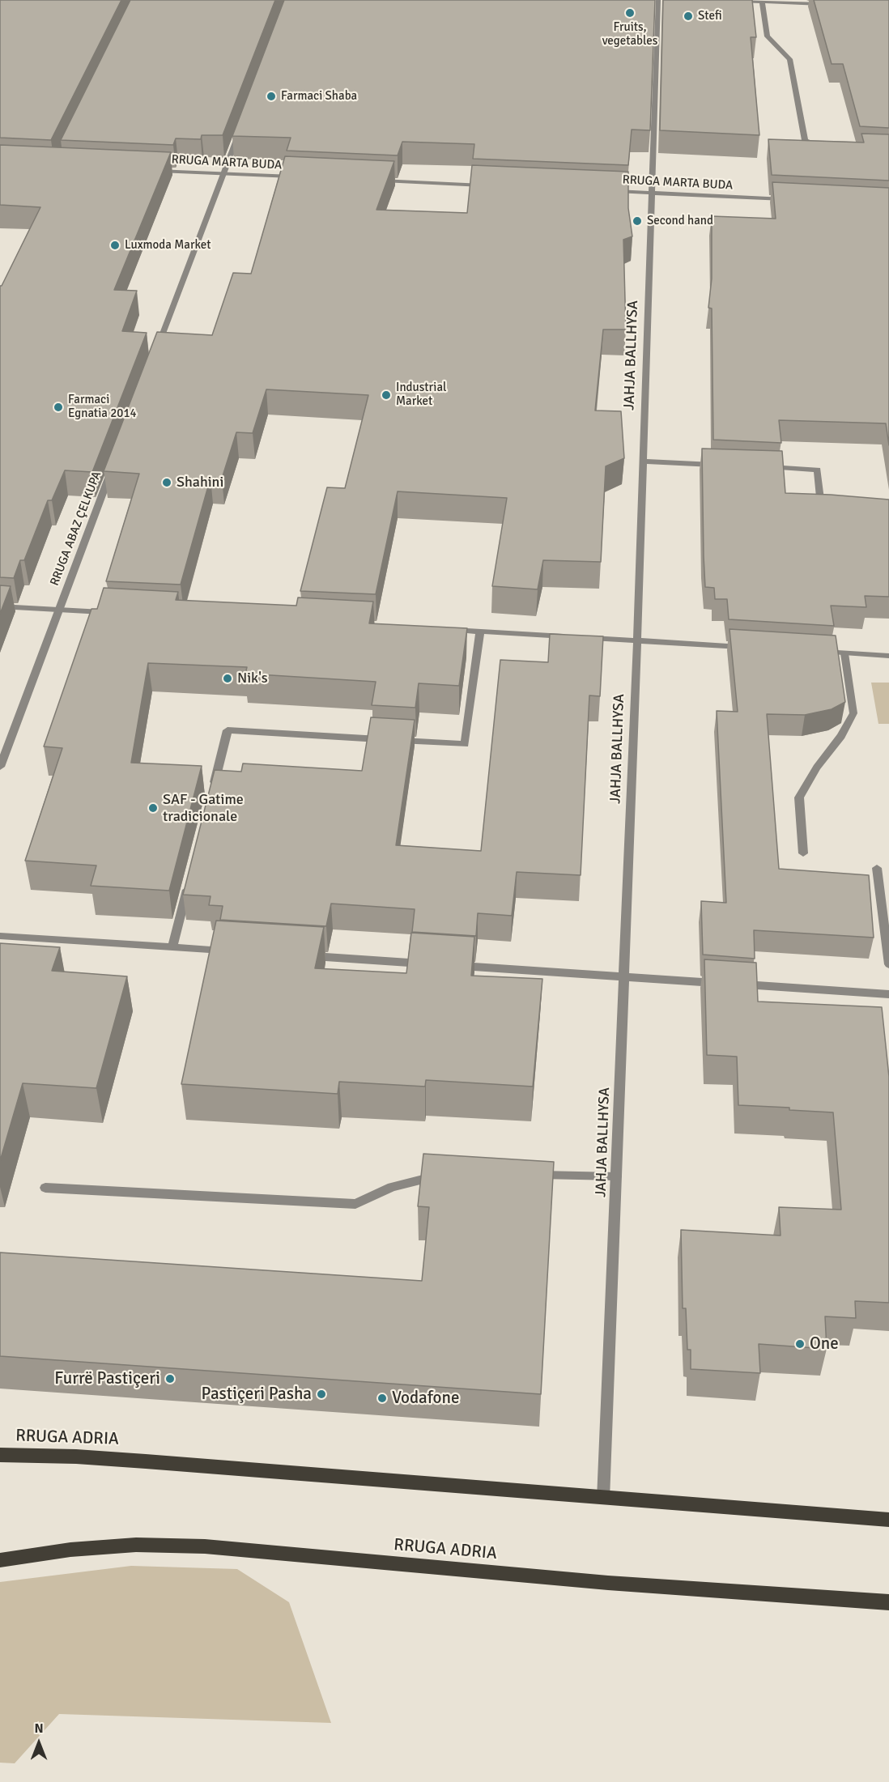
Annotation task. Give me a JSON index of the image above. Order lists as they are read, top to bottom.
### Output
{
  "streets": {
    "main road": ["RRUGA ADRIA"],
    "street": ["RRUGA MARTA BUDA", "JAHJA BALLHYSA", "RRUGA ABAZ ÇELKUPA"]
  },
  "crossings": [
    ["RRUGA MARTA BUDA", "JAHJA BALLHYSA"],
    ["JAHJA BALLHYSA", "RRUGA ADRIA"]
  ],
  "places": [
    "Fruits, vegetables",
    "Stefi",
    "Farmaci Shaba",
    "Second hand",
    "Luxmoda Market",
    "Industrial Market",
    "Farmaci Egnatia 2014",
    "Shahini",
    "Nik's",
    "SAF - Gatime tradicionale",
    "One",
    "Furrë Pastiçeri",
    "Pastiçeri Pasha",
    "Vodafone"
  ],
  "north": "top"
}
